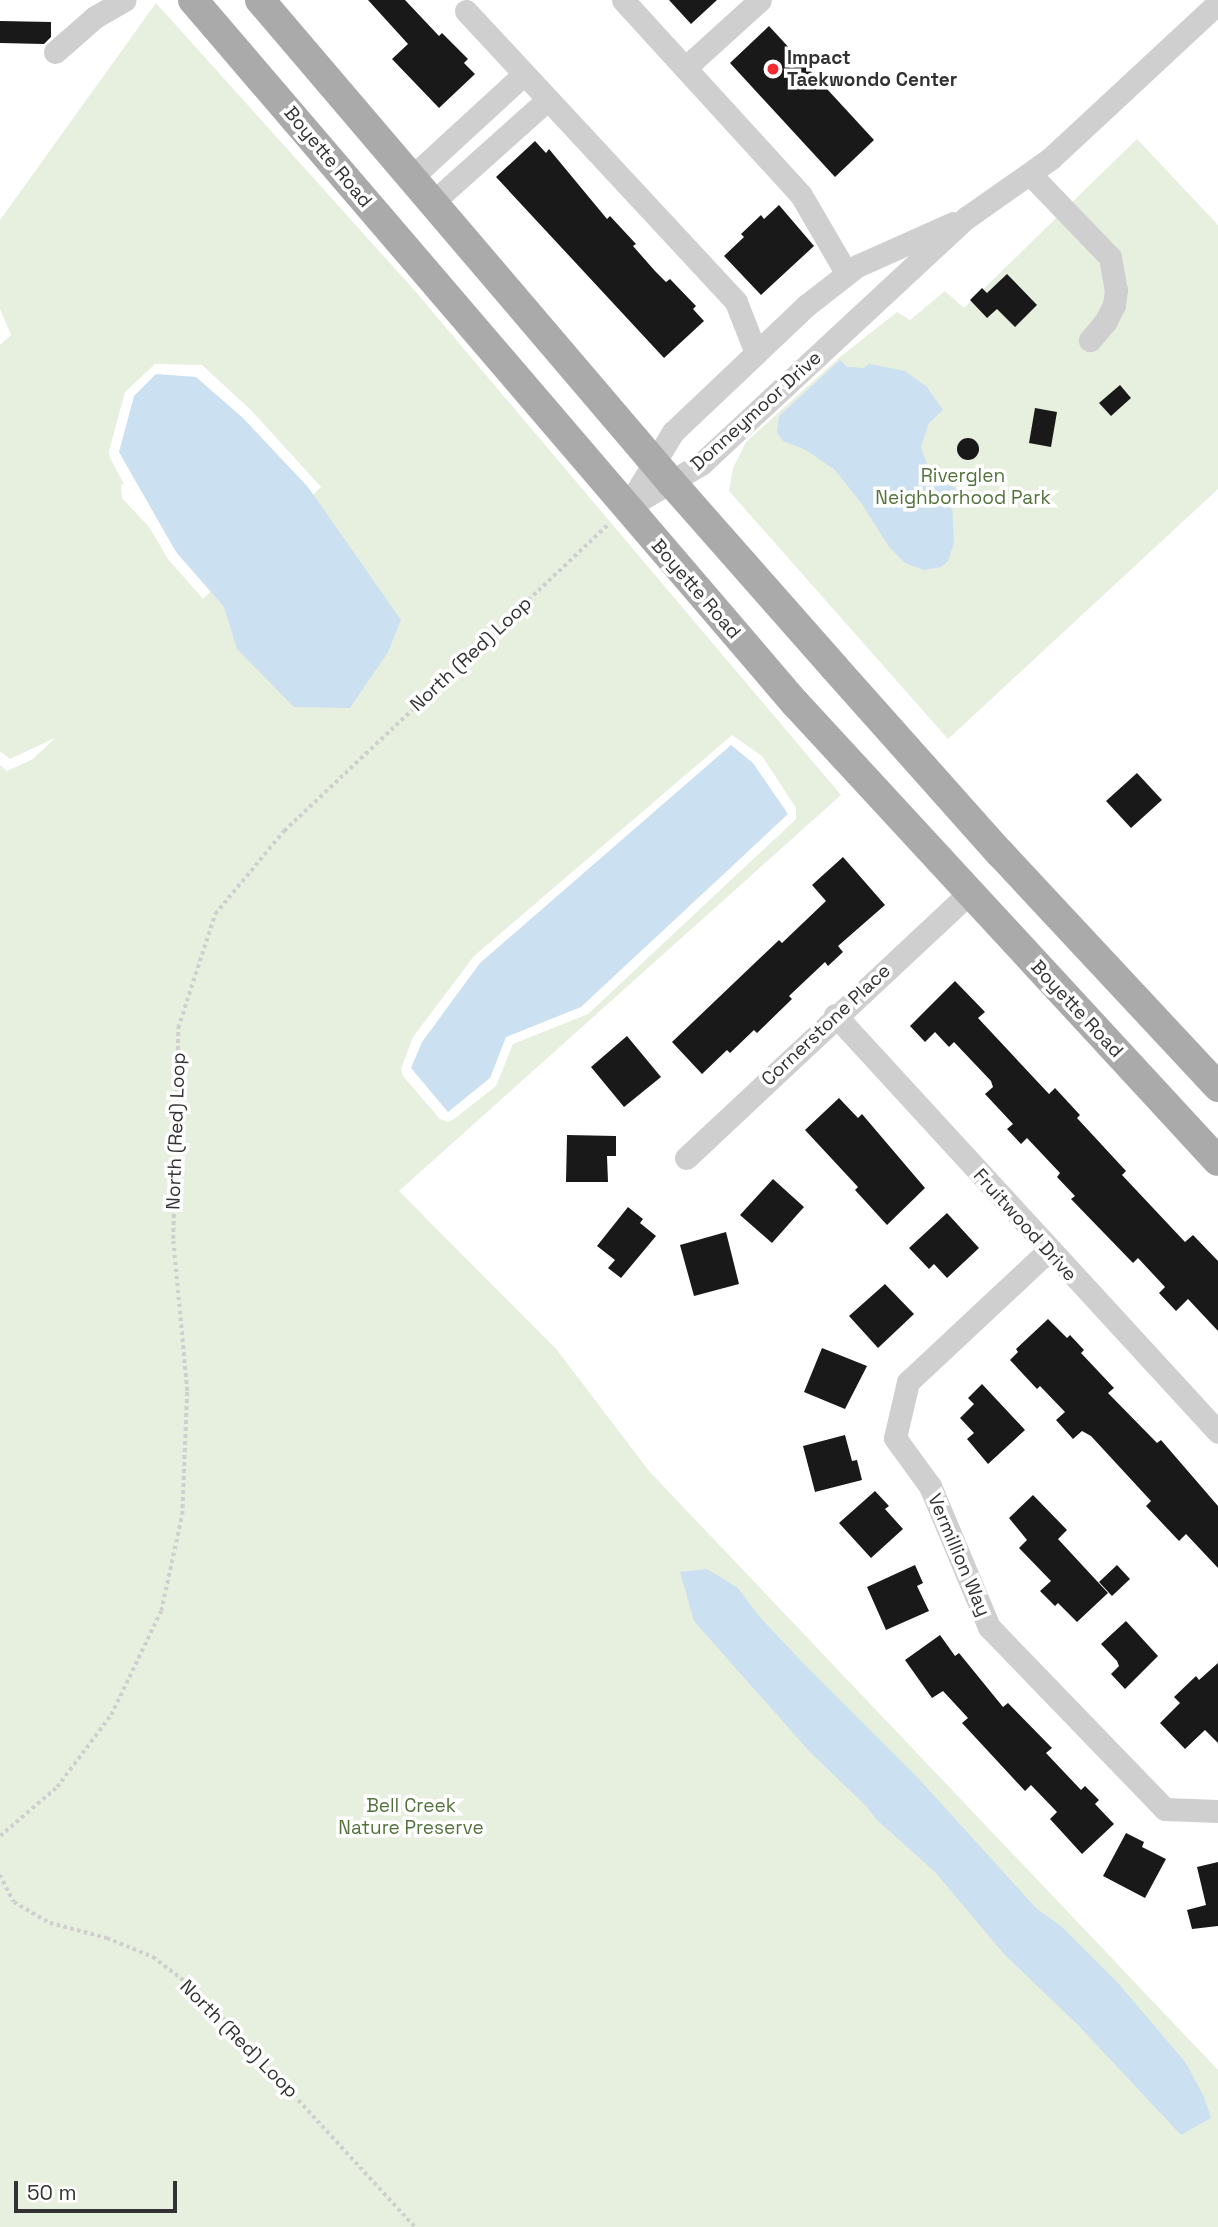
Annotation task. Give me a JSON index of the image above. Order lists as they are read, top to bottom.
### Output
{
  "streets": {
    "main road": ["Boyette Road"],
    "street": [
      "Donneymoor Drive",
      "Cornerstone Place",
      "Fruitwood Drive",
      "Vermillion Way"
    ],
    "path": ["North (Red) Loop"]
  },
  "crossings": [
    ["Boyette Road", "Donneymoor Drive"],
    ["Boyette Road", "Cornerstone Place"],
    ["Cornerstone Place", "Fruitwood Drive"],
    ["Fruitwood Drive", "Vermillion Way"]
  ],
  "parks": ["Riverglen Neighborhood Park", "Bell Creek Nature Preserve"],
  "places": ["Impact Taekwondo Center"],
  "scale_bar": "50 m"
}
